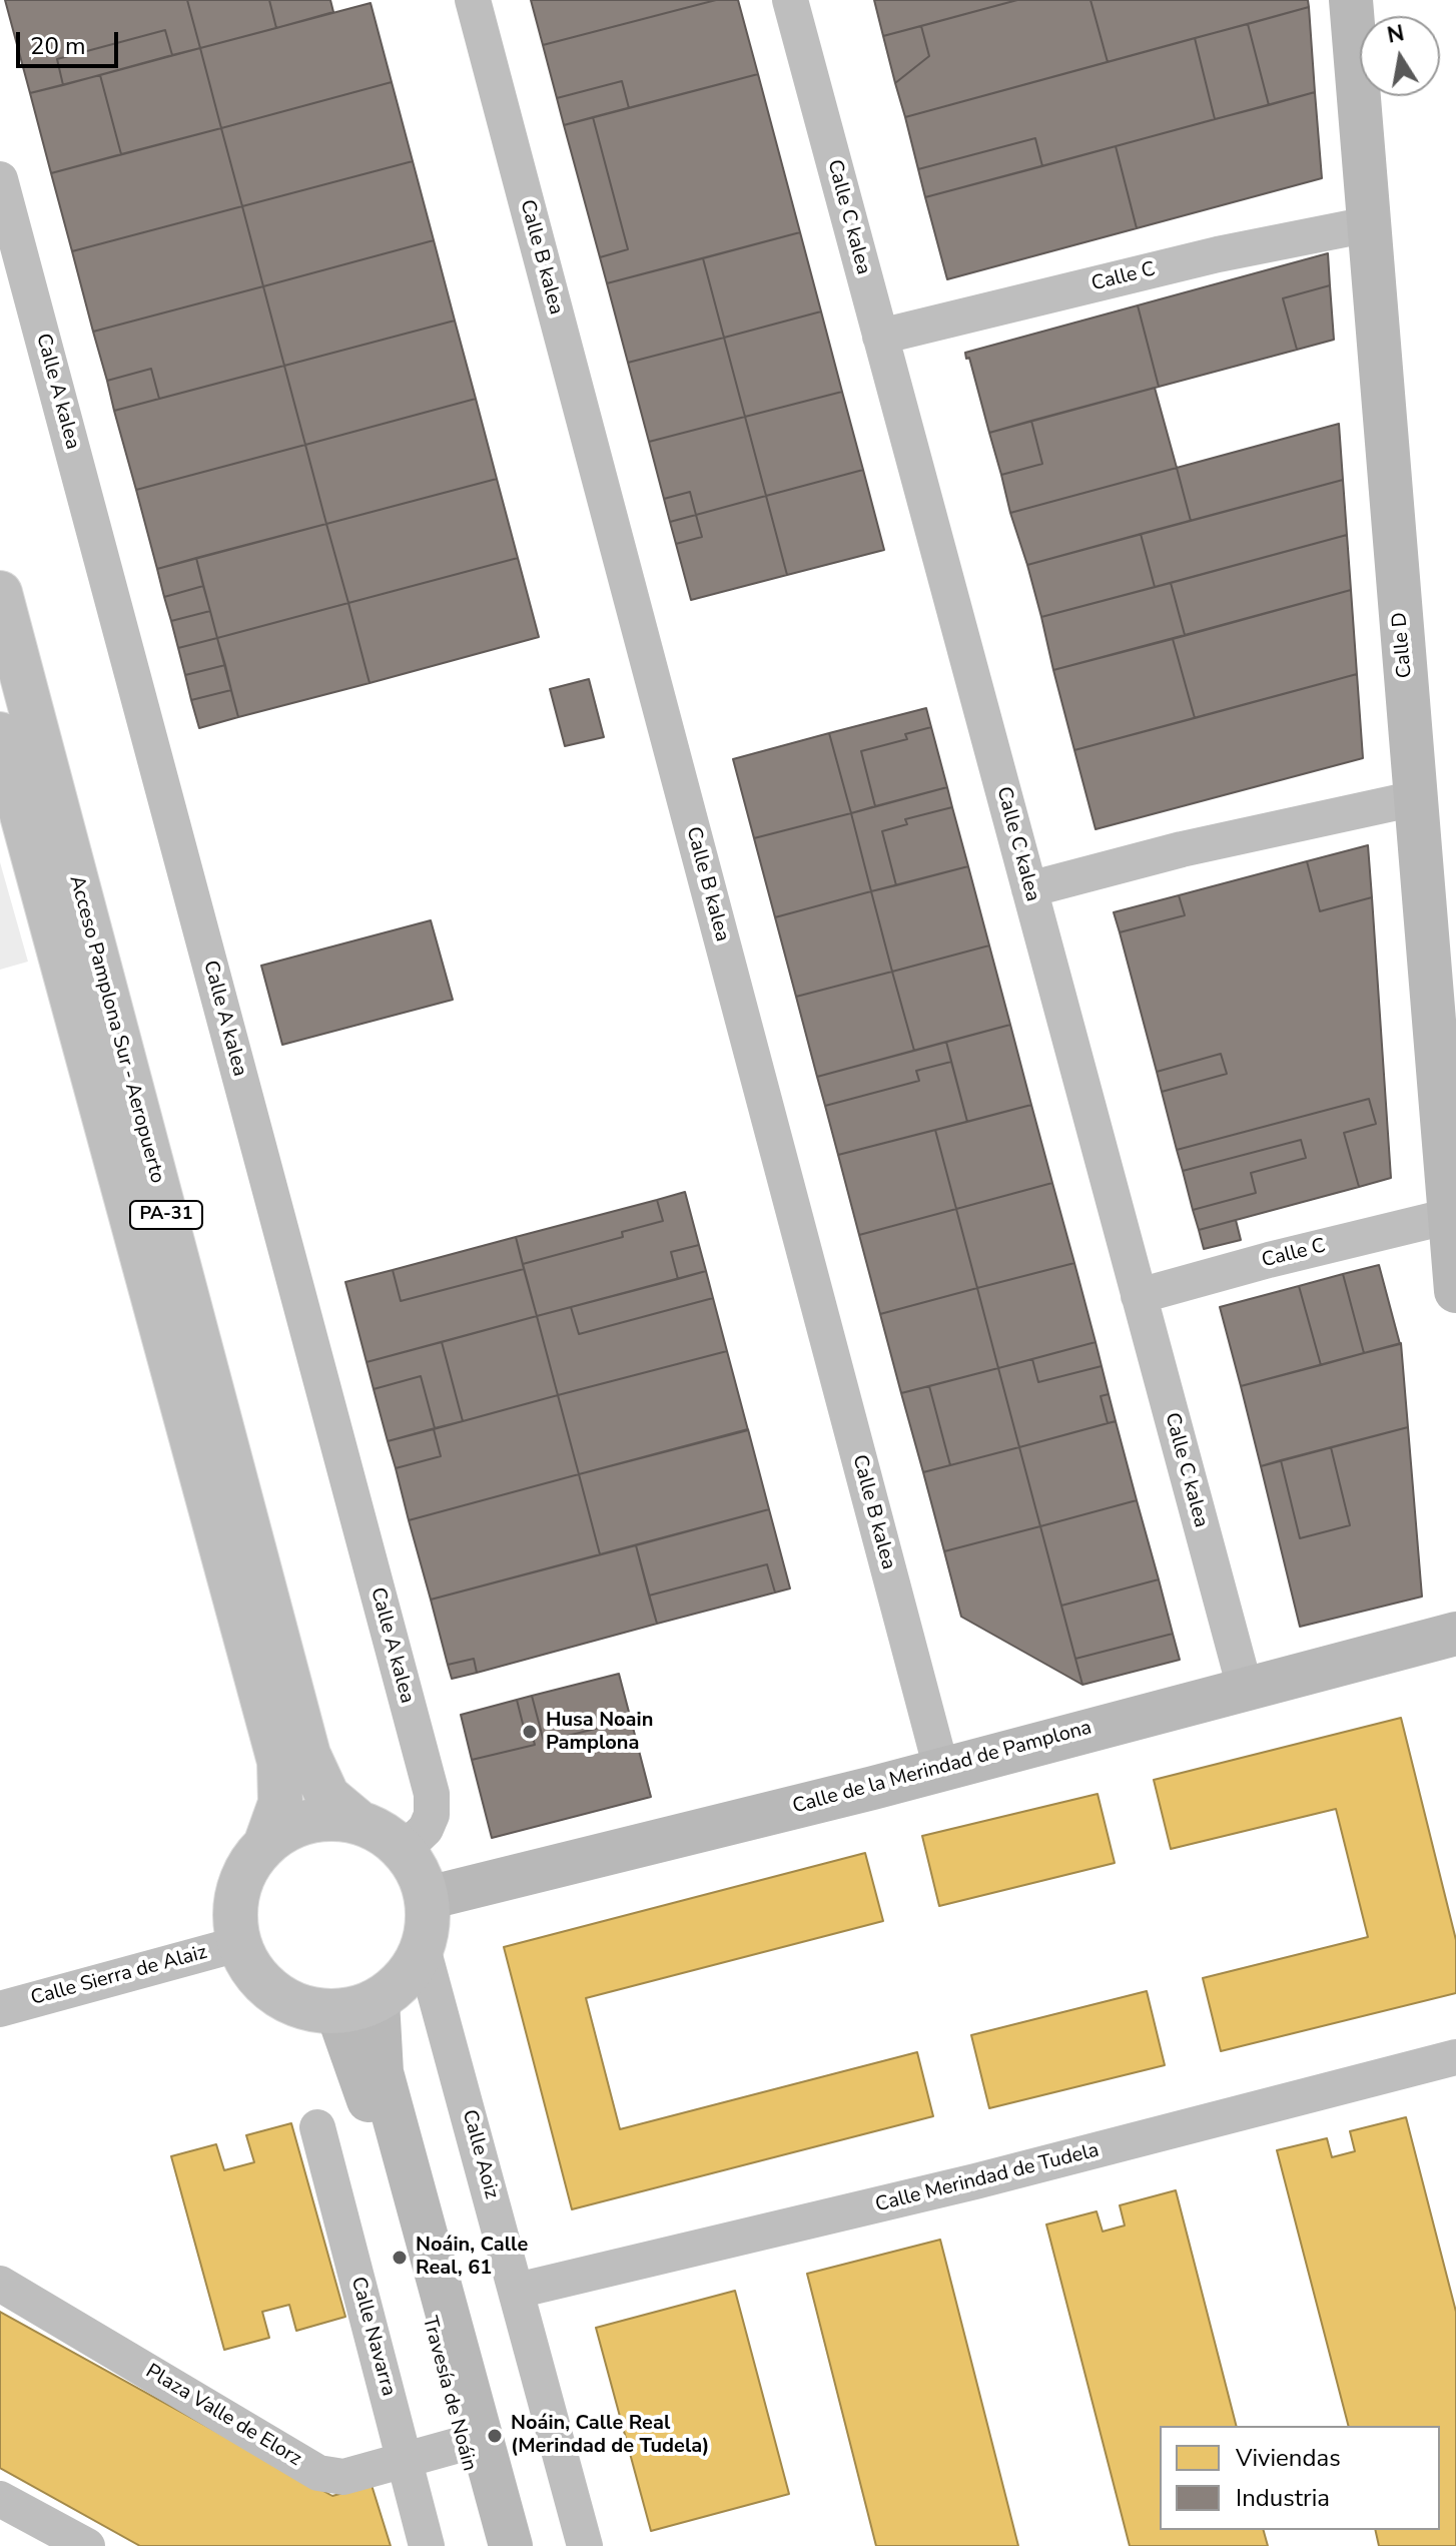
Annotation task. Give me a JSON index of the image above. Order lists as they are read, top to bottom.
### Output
{
  "streets": {
    "highway": ["Acceso Pamplona Sur - Aeropuerto", "PA-31"],
    "street": [
      "Calle C kalea",
      "Calle B kalea",
      "Calle C",
      "Calle A kalea",
      "Calle D",
      "Calle de la Merindad de Pamplona",
      "Calle Sierra de Alaiz",
      "Calle Aoiz",
      "Calle Merindad de Tudela",
      "Calle Navarra",
      "Travesía de Noáin",
      "Plaza Valle de Elorz"
    ]
  },
  "crossings": [
    ["Calle C kalea", "Calle C"],
    ["Calle C kalea", "Calle de la Merindad de Pamplona"],
    ["Calle B kalea", "Calle de la Merindad de Pamplona"],
    ["Calle C", "Calle D"],
    ["Calle A kalea", "Acceso Pamplona Sur - Aeropuerto"],
    ["Calle A kalea", "Calle de la Merindad de Pamplona"],
    ["Calle A kalea", "Calle Sierra de Alaiz"],
    ["Calle A kalea", "Calle Aoiz"],
    ["Calle A kalea", "Travesía de Noáin"],
    ["Acceso Pamplona Sur - Aeropuerto", "Calle de la Merindad de Pamplona"],
    ["Acceso Pamplona Sur - Aeropuerto", "Calle Sierra de Alaiz"],
    ["Acceso Pamplona Sur - Aeropuerto", "Calle Aoiz"],
    ["Acceso Pamplona Sur - Aeropuerto", "Travesía de Noáin"],
    ["Calle de la Merindad de Pamplona", "Calle Sierra de Alaiz"],
    ["Calle de la Merindad de Pamplona", "Calle Aoiz"],
    ["Calle de la Merindad de Pamplona", "Travesía de Noáin"],
    ["Calle Sierra de Alaiz", "Calle Aoiz"],
    ["Calle Sierra de Alaiz", "Travesía de Noáin"],
    ["Calle Aoiz", "Calle Merindad de Tudela"],
    ["Calle Aoiz", "Travesía de Noáin"],
    ["Calle Navarra", "Plaza Valle de Elorz"],
    ["Travesía de Noáin", "Plaza Valle de Elorz"]
  ],
  "places": ["Husa Noain Pamplona", "Noáin, Calle Real, 61", "Noáin, Calle Real (Merindad de Tudela)"],
  "legend": ["Viviendas", "Industria"],
  "scale_bar": "20 m",
  "north": "top"
}
